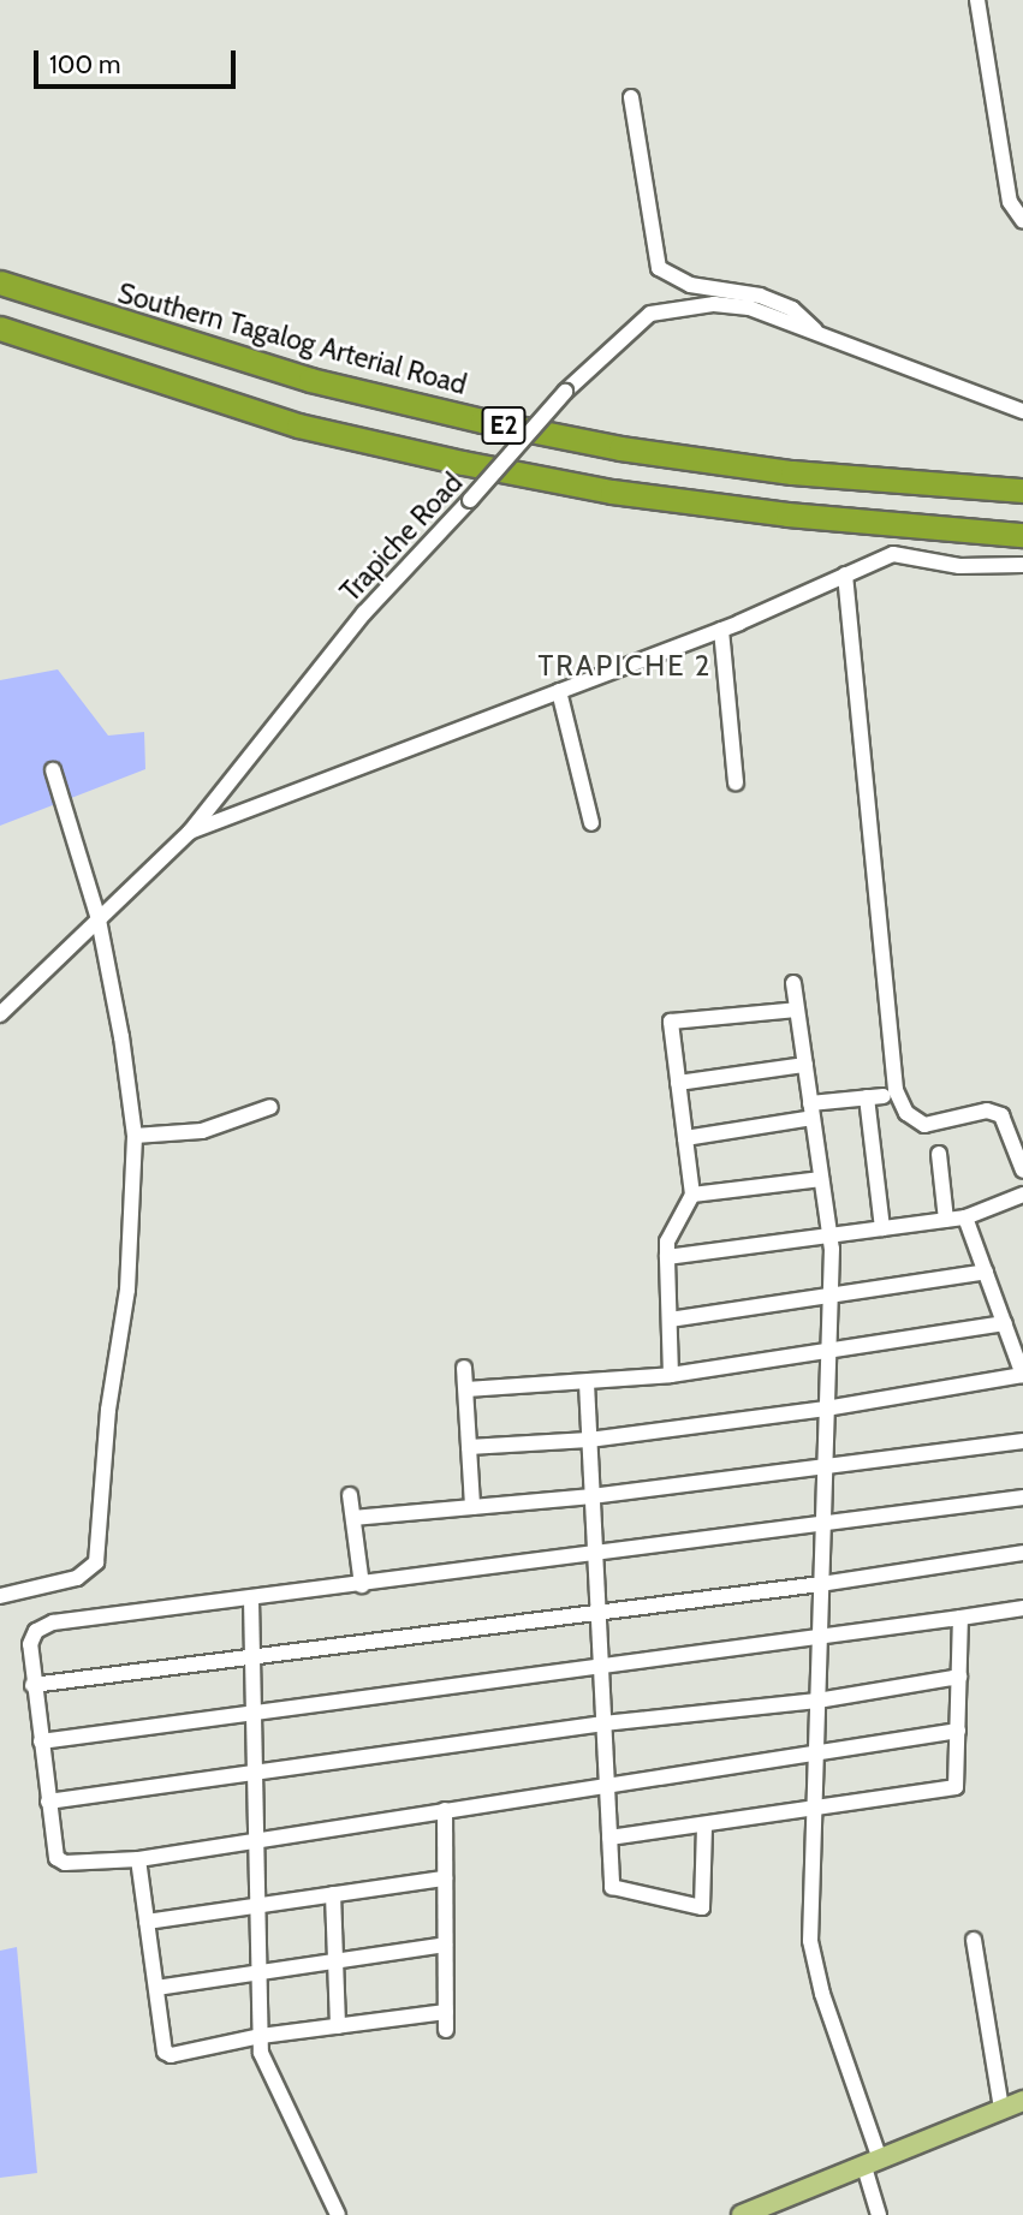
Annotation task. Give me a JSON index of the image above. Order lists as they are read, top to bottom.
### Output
{
  "streets": {
    "highway": ["Southern Tagalog Arterial Road", "E2"],
    "street": ["Trapiche Road"]
  },
  "districts": ["TRAPICHE 2"],
  "scale_bar": "100 m"
}
